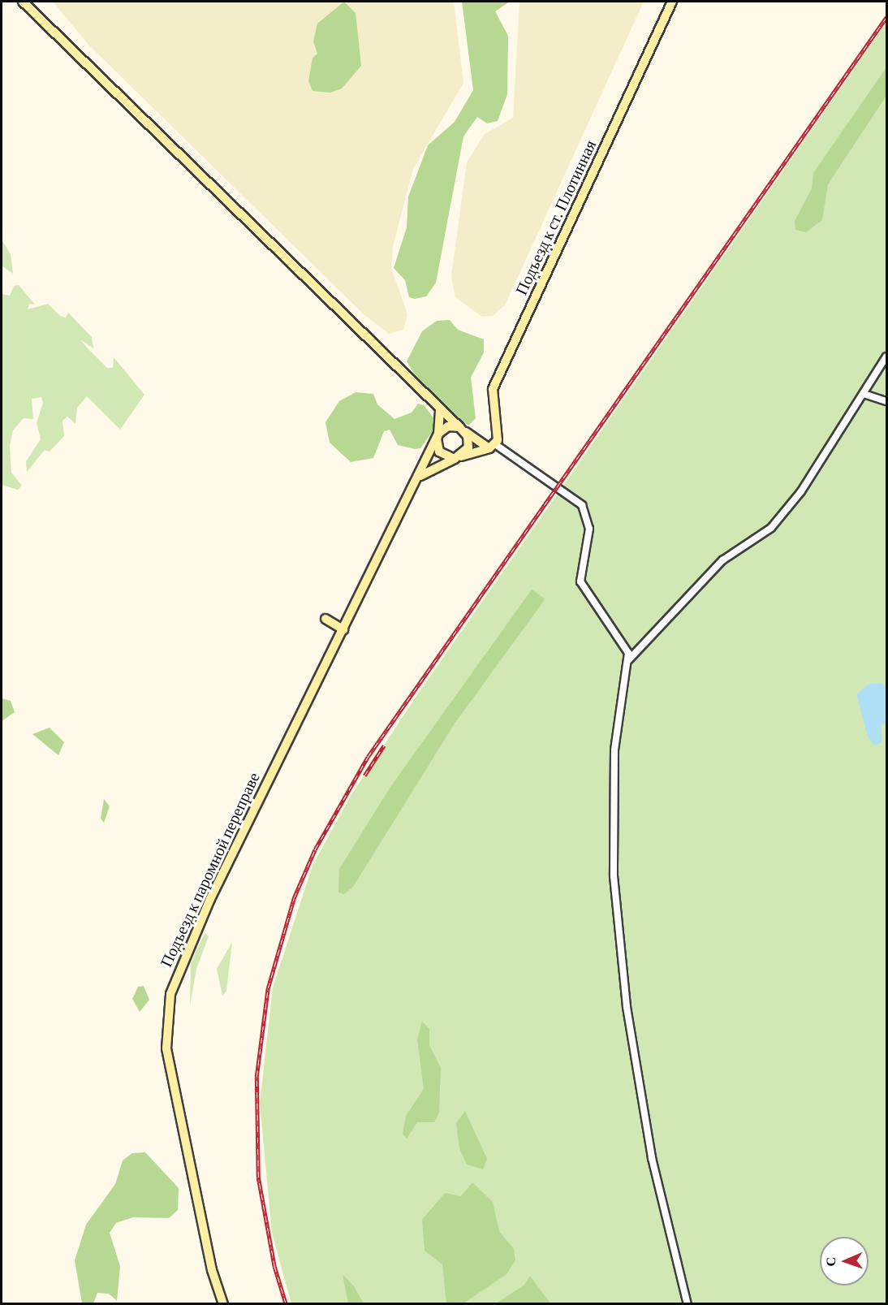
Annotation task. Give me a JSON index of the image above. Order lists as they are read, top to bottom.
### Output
{
  "streets": {
    "street": ["Подъезд к ст. Плотинная", "Подъезд к паромной переправе"]
  },
  "north": "left"
}
